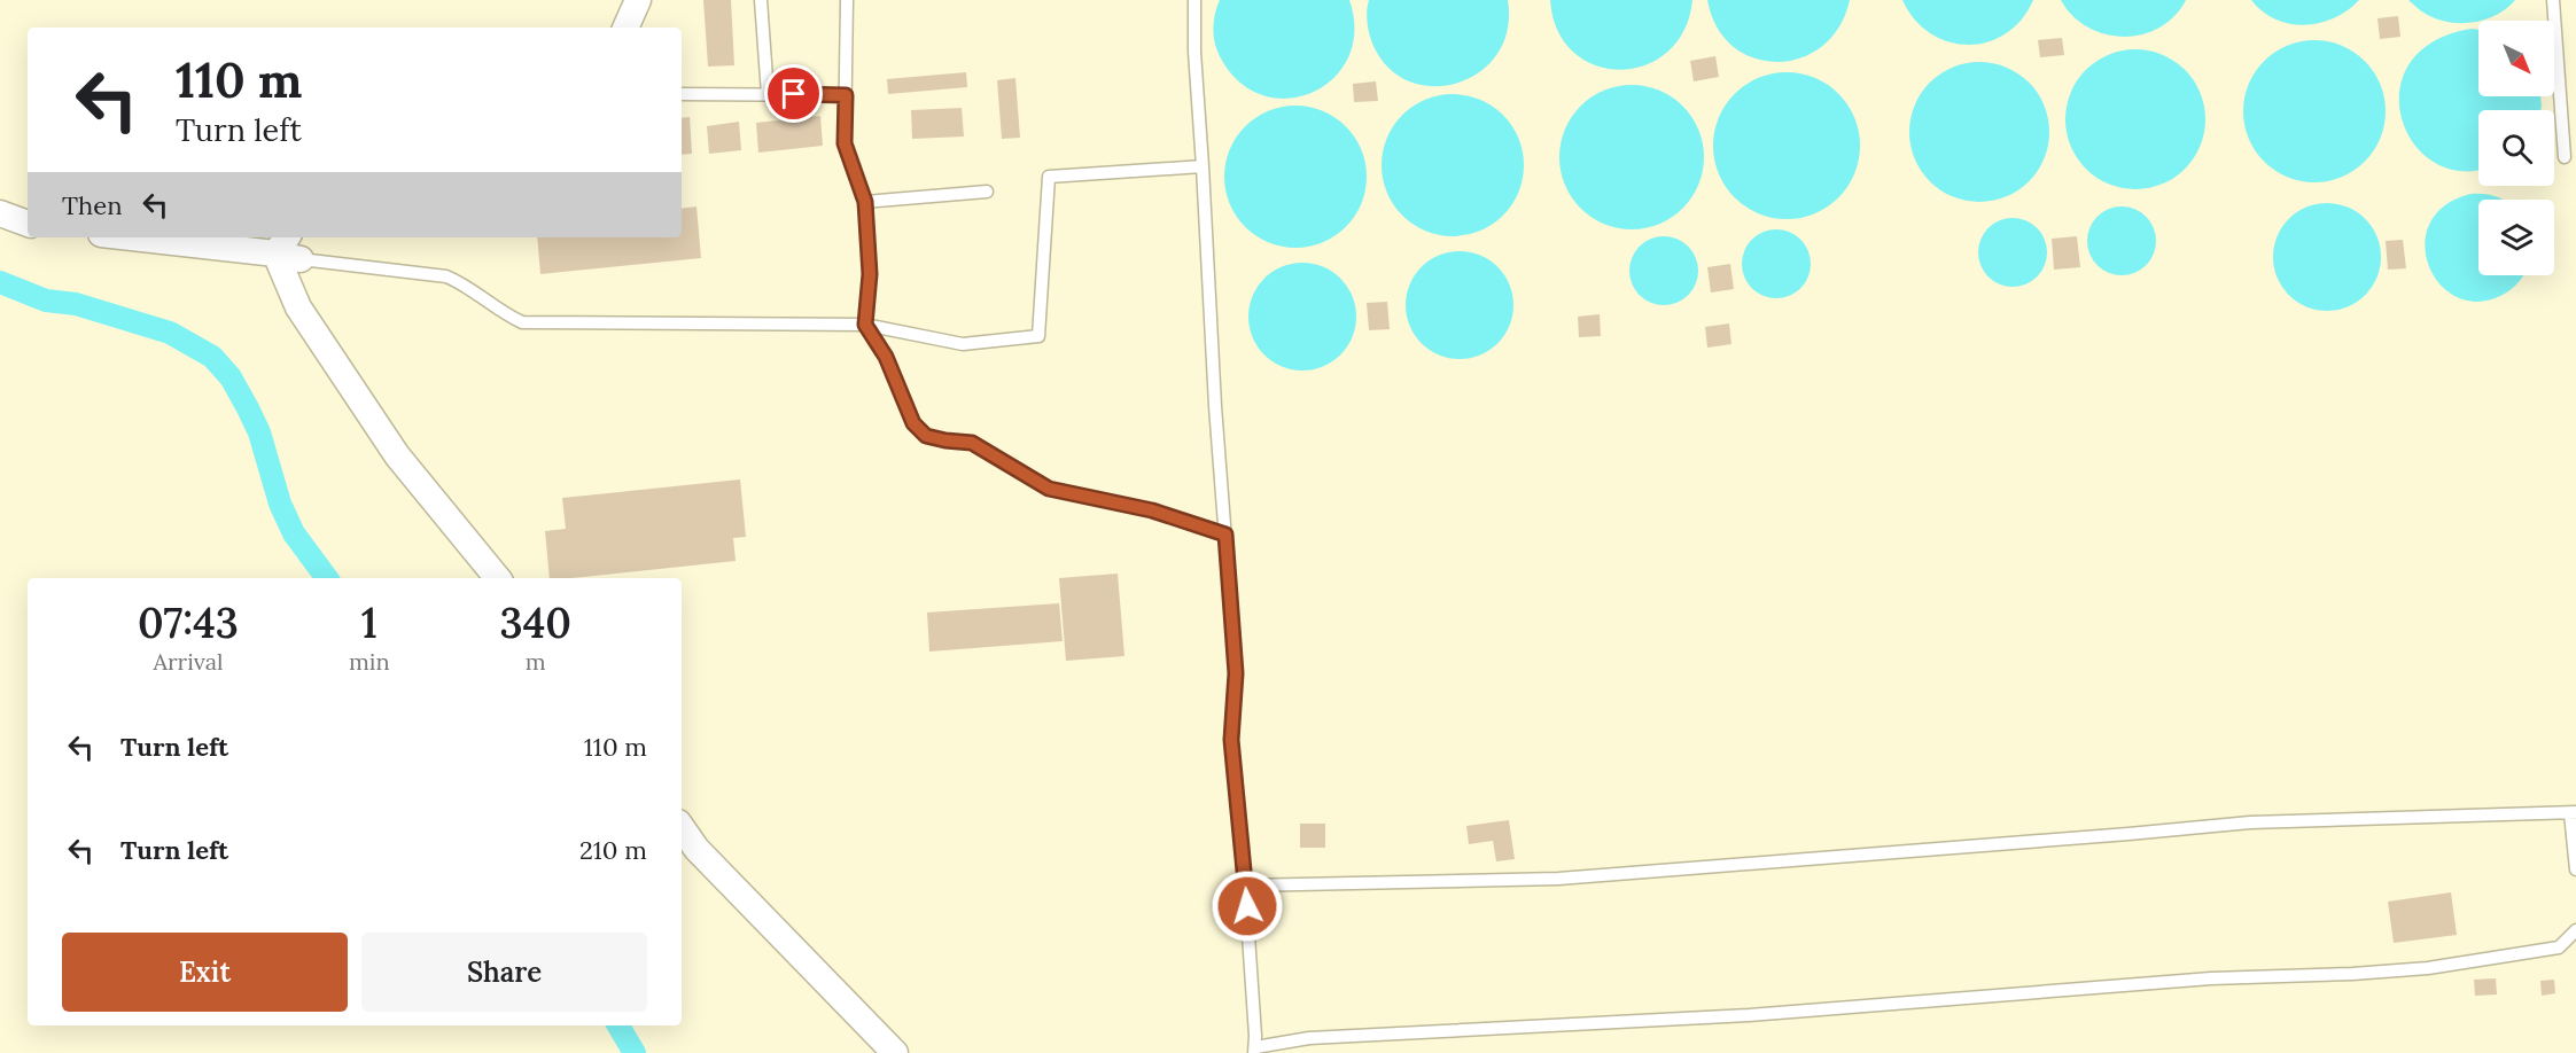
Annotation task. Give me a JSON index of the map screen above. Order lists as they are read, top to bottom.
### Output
{
  "north": "bottom right",
  "page": {
    "turn": ["110 m", "Turn left"],
    "then": "Then",
    "eta": [
      "07:43",
      "Arrival",
      "1",
      "min",
      "340",
      "m"
    ],
    "list": [
      {
        "name": "Turn left",
        "value": "110 m"
      },
      {
        "name": "Turn left",
        "value": "210 m"
      }
    ],
    "buttons": ["Exit", "Share"]
  }
}
